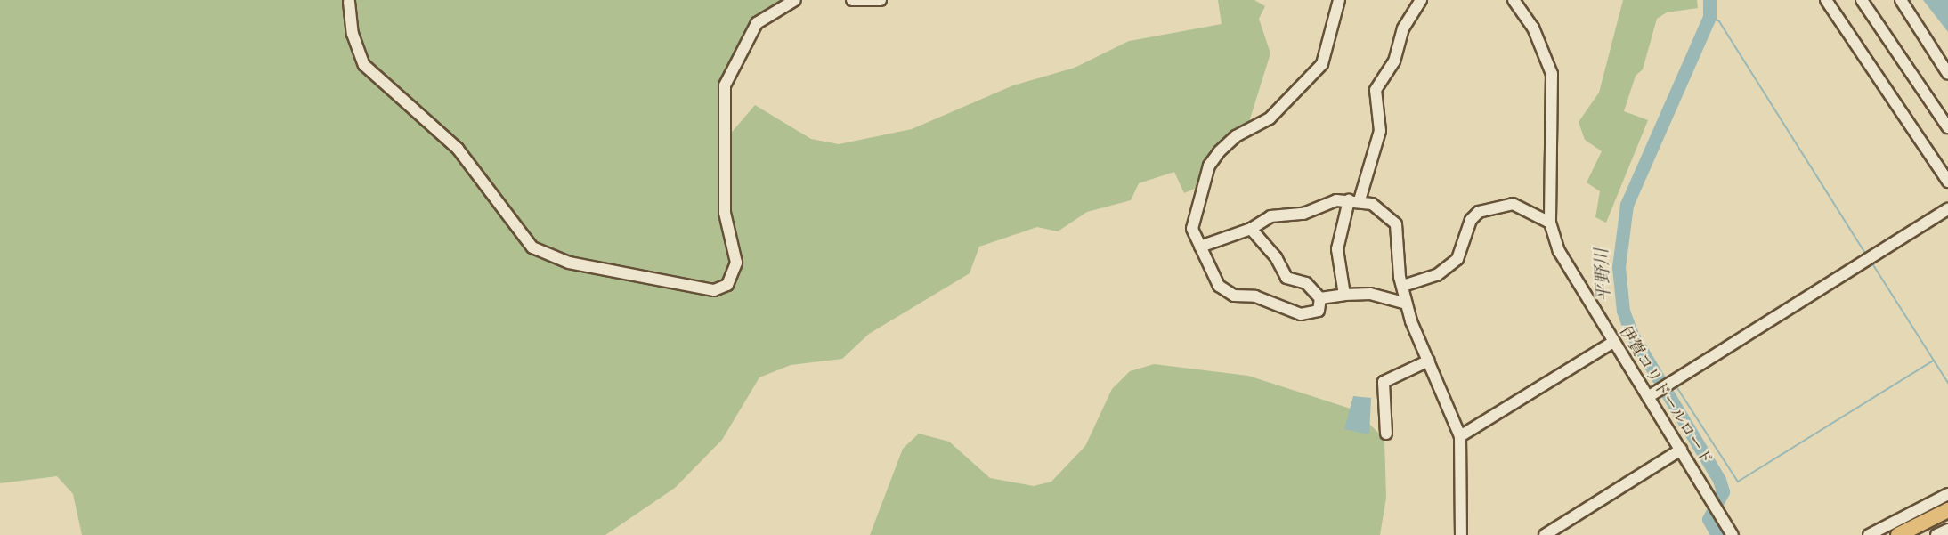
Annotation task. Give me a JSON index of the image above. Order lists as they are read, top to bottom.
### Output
{
  "streets": {
    "street": ["伊賀コリドールロード"]
  },
  "water": ["平野川"]
}
